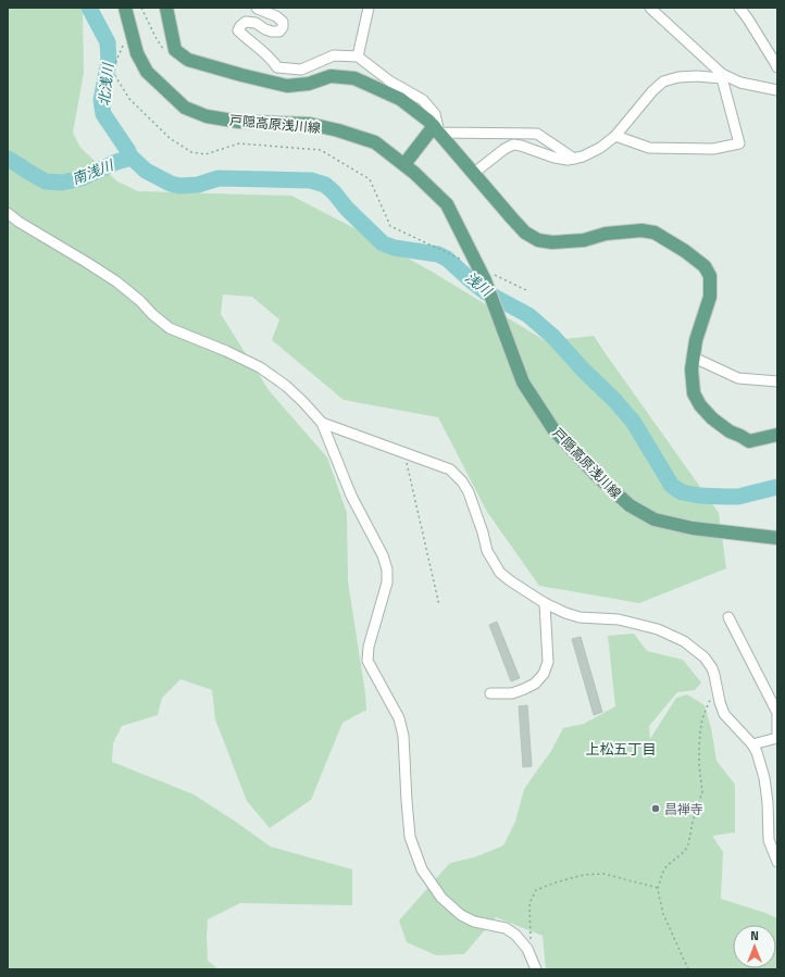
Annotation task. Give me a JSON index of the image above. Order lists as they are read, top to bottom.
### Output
{
  "streets": {
    "main road": ["戸隠高原浅川線"]
  },
  "districts": ["上松五丁目"],
  "water": ["北浅川", "南浅川", "浅川"],
  "places": ["昌禅寺"],
  "north": "top"
}
